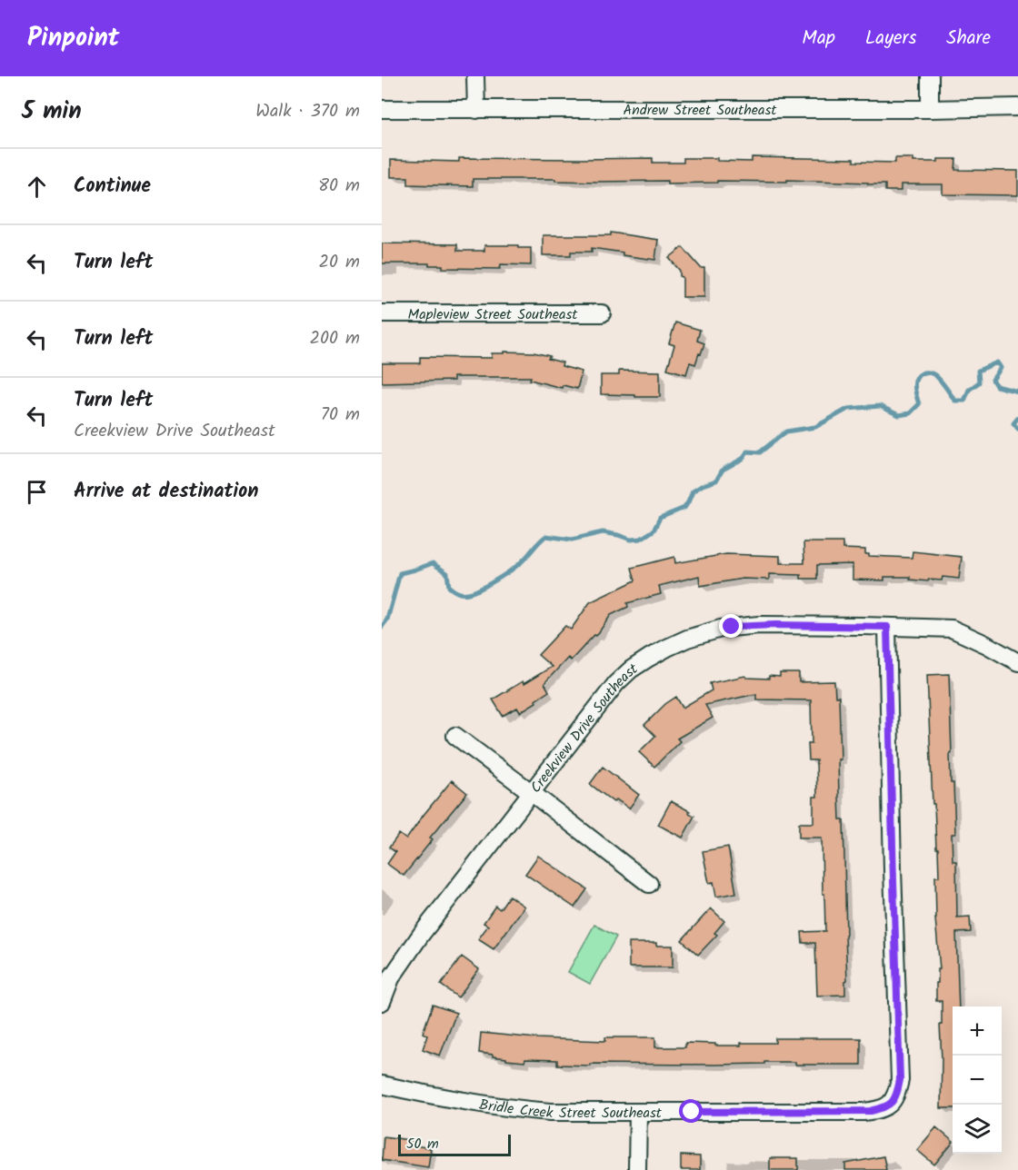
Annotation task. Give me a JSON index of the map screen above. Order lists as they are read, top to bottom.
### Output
{
  "streets": {
    "street": [
      "Andrew Street Southeast",
      "Mapleview Street Southeast",
      "Creekview Drive Southeast",
      "Bridle Creek Street Southeast"
    ]
  },
  "crossings": [
    ["Creekview Drive Southeast", "Bridle Creek Street Southeast"]
  ],
  "scale_bar": "50 m",
  "page": {
    "header": "Pinpoint",
    "nav": ["Map", "Layers", "Share"],
    "heading": ["5 min", "Walk · 370 m"],
    "list": [
      ["Continue", "80 m"],
      ["Turn left", "20 m"],
      ["Turn left", "200 m"],
      ["Turn left", "Creekview Drive Southeast", "70 m"],
      "Arrive at destination"
    ],
    "map_buttons": ["+", "−"],
    "scale": "50 m"
  }
}
